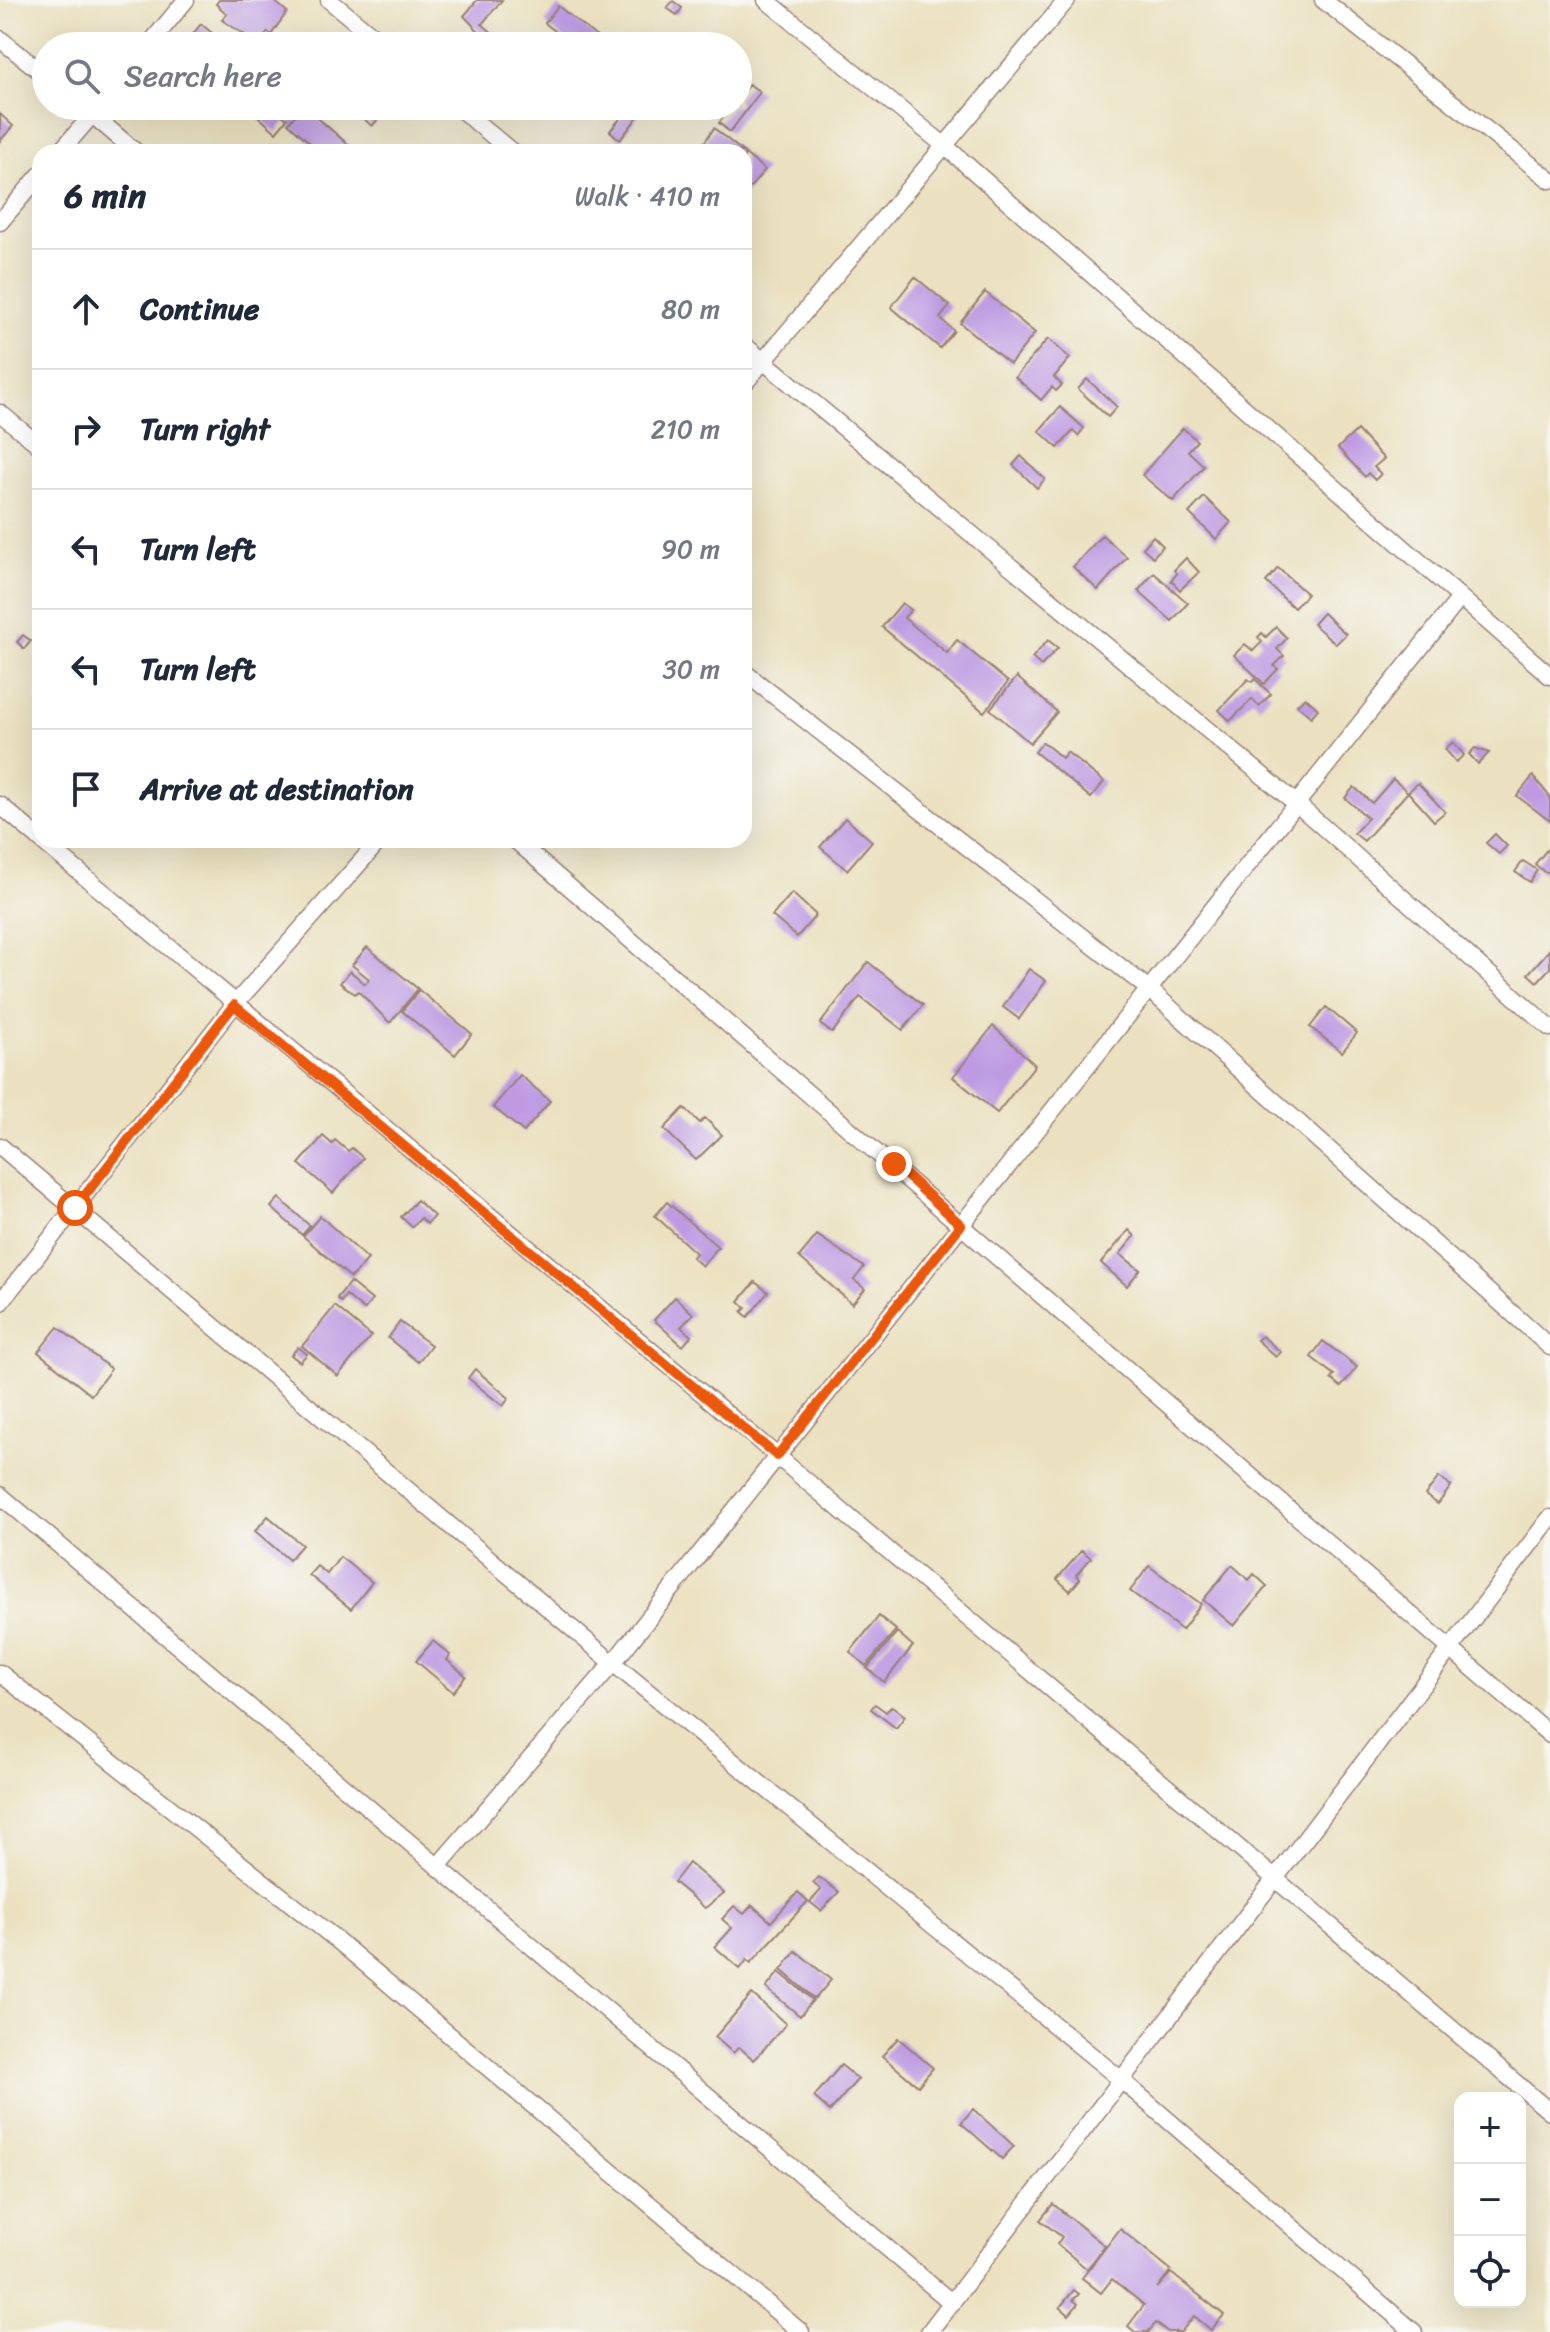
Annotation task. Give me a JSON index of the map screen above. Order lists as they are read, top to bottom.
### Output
{
  "page": {
    "search": "Search here",
    "heading": ["6 min", "Walk · 410 m"],
    "list": [
      ["Continue", "80 m"],
      ["Turn right", "210 m"],
      ["Turn left", "90 m"],
      ["Turn left", "30 m"],
      "Arrive at destination"
    ],
    "map_buttons": ["+", "−"]
  }
}
